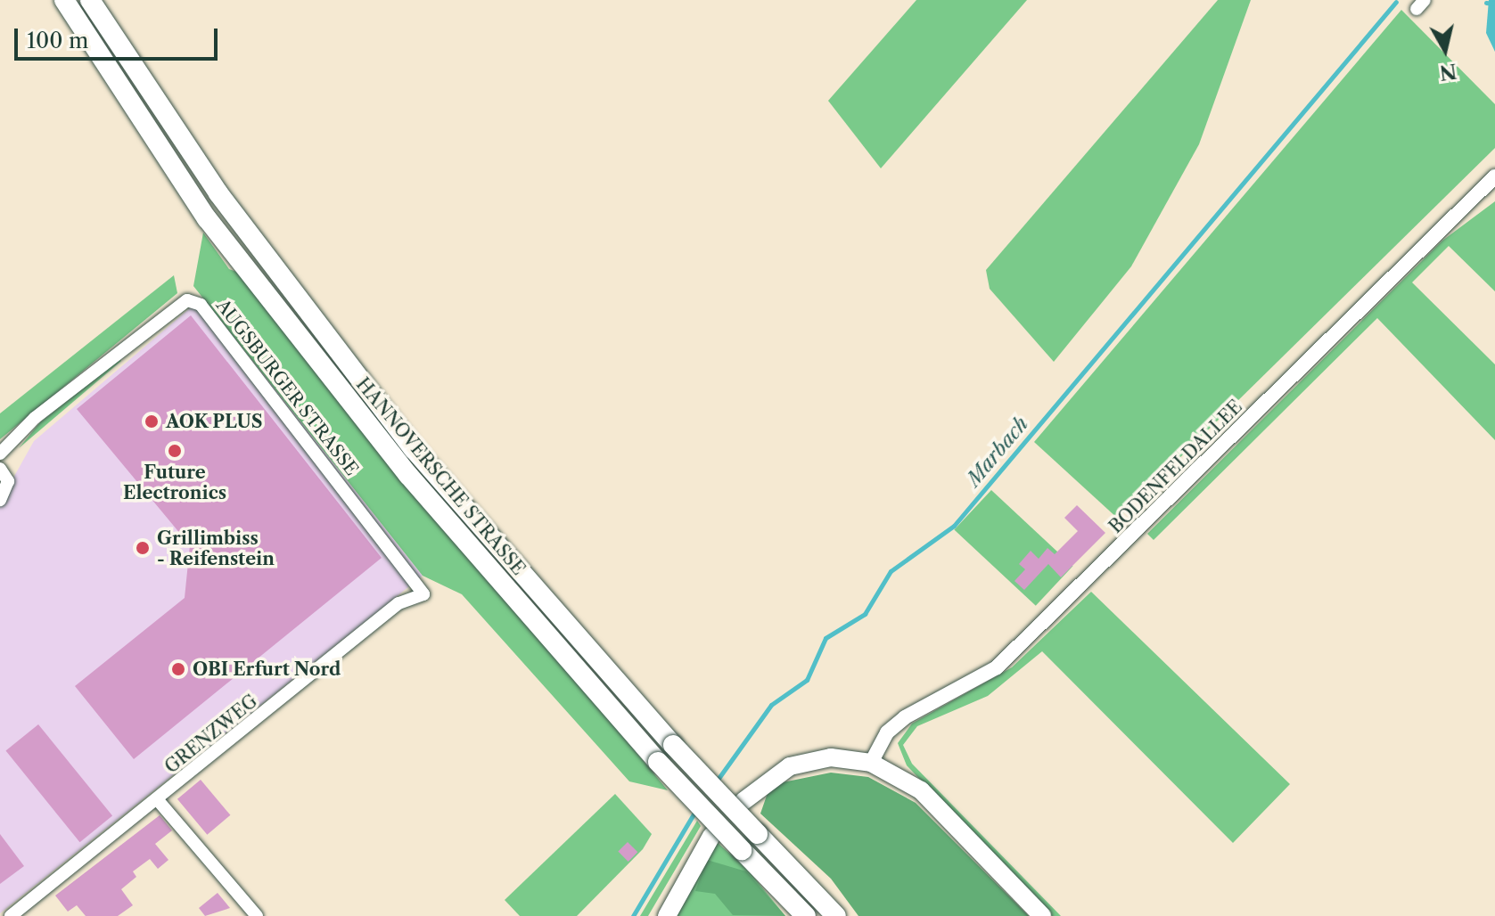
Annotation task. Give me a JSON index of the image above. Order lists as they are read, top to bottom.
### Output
{
  "streets": {
    "highway": ["HANNOVERSCHE STRASSE"],
    "street": ["AUGSBURGER STRASSE", "BODENFELDALLEE", "GRENZWEG"]
  },
  "crossings": [
    ["AUGSBURGER STRASSE", "GRENZWEG"]
  ],
  "water": ["Marbach"],
  "places": [
    "AOK PLUS",
    "Future Electronics",
    "Grillimbiss - Reifenstein",
    "OBI Erfurt Nord"
  ],
  "scale_bar": "100 m",
  "north": "bottom"
}
